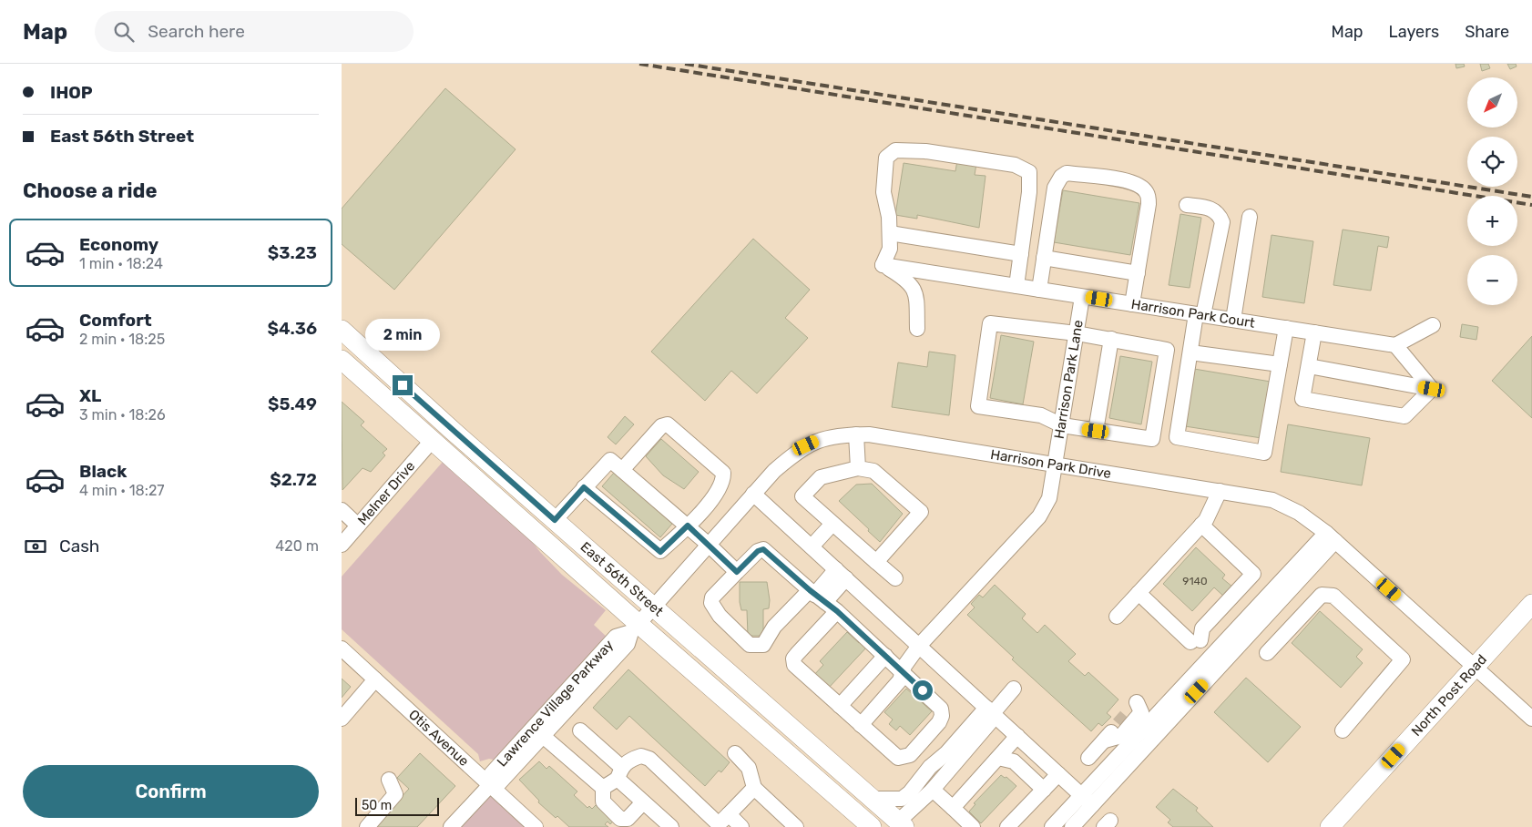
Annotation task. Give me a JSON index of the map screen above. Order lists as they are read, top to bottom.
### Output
{
  "streets": {
    "main road": ["East 56th Street", "North Post Road"],
    "street": [
      "Harrison Park Court",
      "Harrison Park Lane",
      "Harrison Park Drive",
      "Melner Drive",
      "Lawrence Village Parkway",
      "Otis Avenue"
    ]
  },
  "crossings": [
    ["Harrison Park Court", "Harrison Park Lane"],
    ["Harrison Park Lane", "Harrison Park Drive"],
    ["Harrison Park Drive", "East 56th Street"],
    ["Harrison Park Drive", "North Post Road"],
    ["Harrison Park Drive", "Lawrence Village Parkway"],
    ["Melner Drive", "East 56th Street"],
    ["East 56th Street", "Lawrence Village Parkway"],
    ["Lawrence Village Parkway", "Otis Avenue"]
  ],
  "house_numbers": ["9140"],
  "scale_bar": "50 m",
  "north": "bottom left",
  "page": {
    "header": "Map",
    "search": "Search here",
    "nav": ["Map", "Layers", "Share"],
    "banner": ["IHOP", "East 56th Street"],
    "map_buttons": ["+", "−"],
    "heading": "Choose a ride",
    "list": [
      {
        "name": "Economy",
        "note": "1 min · 18:24",
        "value": "$3.23"
      },
      {
        "name": "Comfort",
        "note": "2 min · 18:25",
        "value": "$4.36"
      },
      {
        "name": "XL",
        "note": "3 min · 18:26",
        "value": "$5.49"
      },
      {
        "name": "Black",
        "note": "4 min · 18:27",
        "value": "$2.72"
      }
    ],
    "bubble": "2 min",
    "pay": ["Cash", "420 m"],
    "buttons": "Confirm",
    "scale": "50 m"
  }
}
